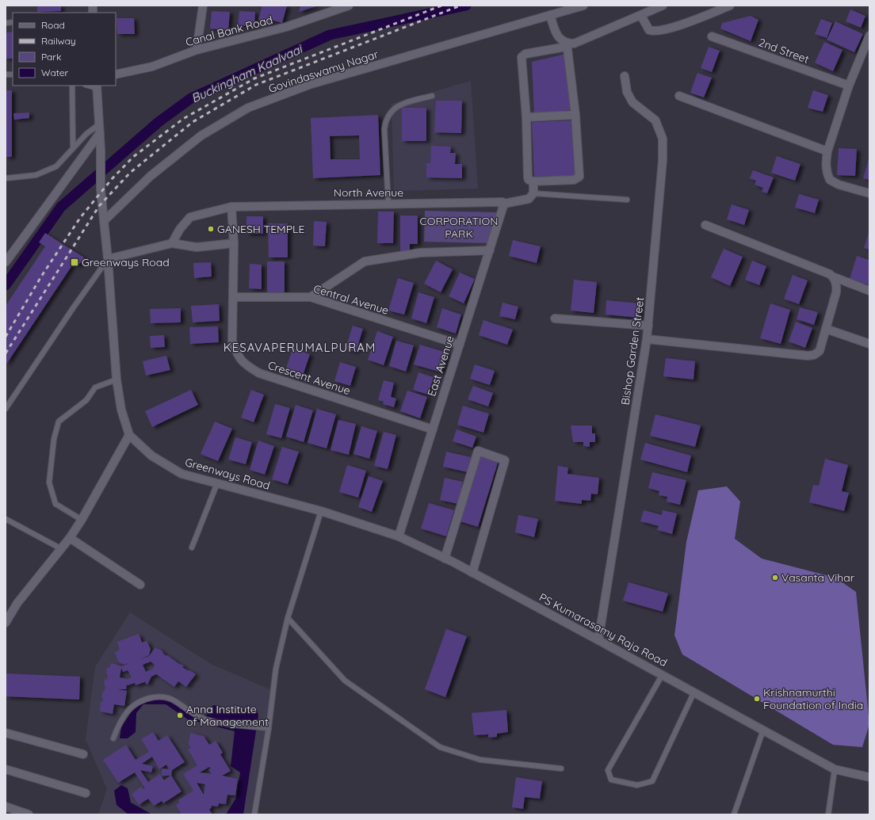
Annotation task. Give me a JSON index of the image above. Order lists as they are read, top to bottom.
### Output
{
  "streets": {
    "street": [
      "Canal Bank Road",
      "2nd Street",
      "Govindaswamy Nagar",
      "North Avenue",
      "Central Avenue",
      "Bishop Garden Street",
      "East Avenue",
      "Crescent Avenue",
      "Greenways Road",
      "PS Kumarasamy Raja Road"
    ]
  },
  "crossings": [
    ["Govindaswamy Nagar", "Greenways Road"],
    ["North Avenue", "East Avenue"],
    ["North Avenue", "Crescent Avenue"],
    ["Central Avenue", "East Avenue"],
    ["Central Avenue", "Crescent Avenue"],
    ["Bishop Garden Street", "PS Kumarasamy Raja Road"],
    ["East Avenue", "Crescent Avenue"],
    ["East Avenue", "PS Kumarasamy Raja Road"],
    ["Greenways Road", "PS Kumarasamy Raja Road"]
  ],
  "districts": ["KESAVAPERUMALPURAM"],
  "water": ["Buckingham Kaalvaai"],
  "parks": ["CORPORATION PARK"],
  "places": {
    "other": [
      "GANESH TEMPLE",
      "Vasanta Vihar",
      "Krishnamurthi Foundation of India",
      "Anna Institute of Management"
    ],
    "transit": ["Greenways Road"]
  },
  "legend": [
    "Road",
    "Railway",
    "Park",
    "Water"
  ]
}
